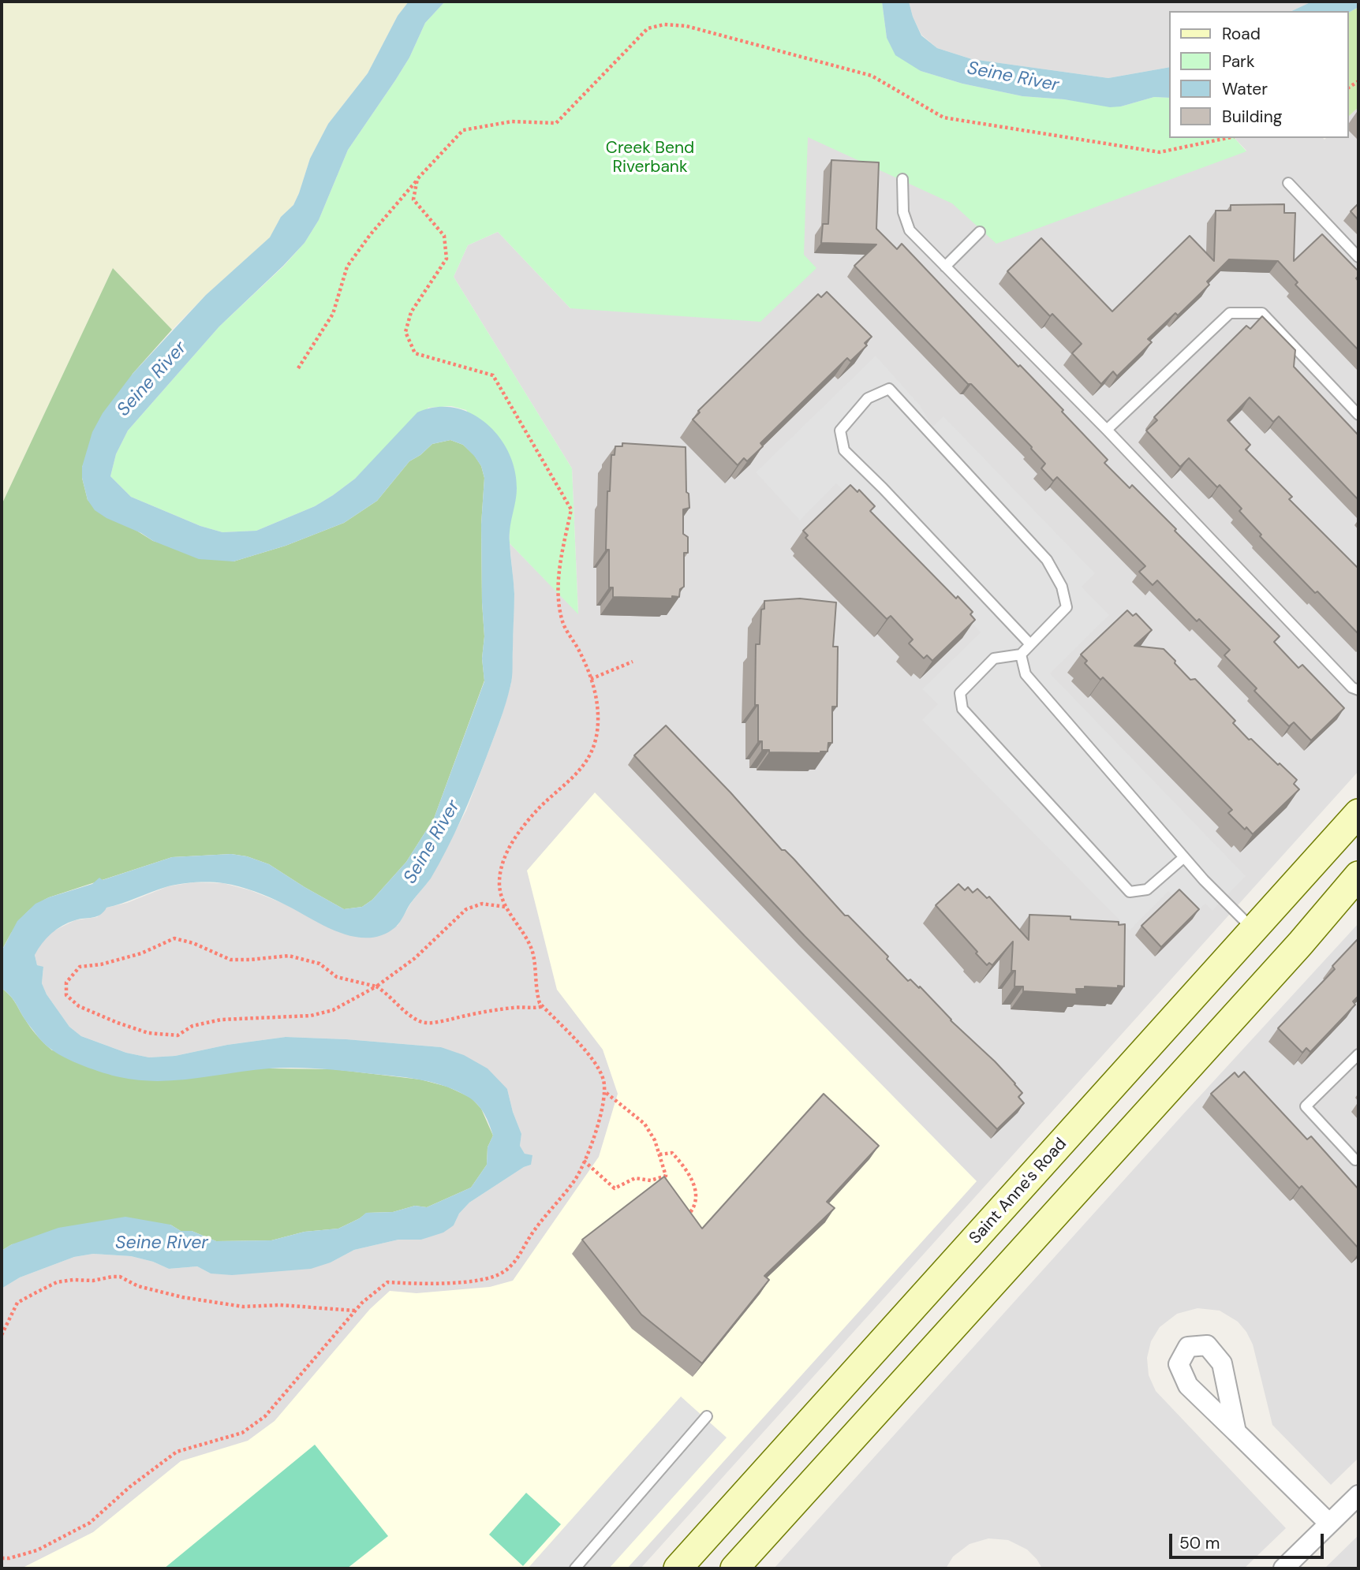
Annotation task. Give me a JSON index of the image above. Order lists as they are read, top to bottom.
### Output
{
  "streets": {
    "main road": ["Saint Anne's Road"]
  },
  "water": ["Seine River"],
  "parks": ["Creek Bend Riverbank"],
  "legend": [
    "Road",
    "Park",
    "Water",
    "Building"
  ],
  "scale_bar": "50 m"
}
